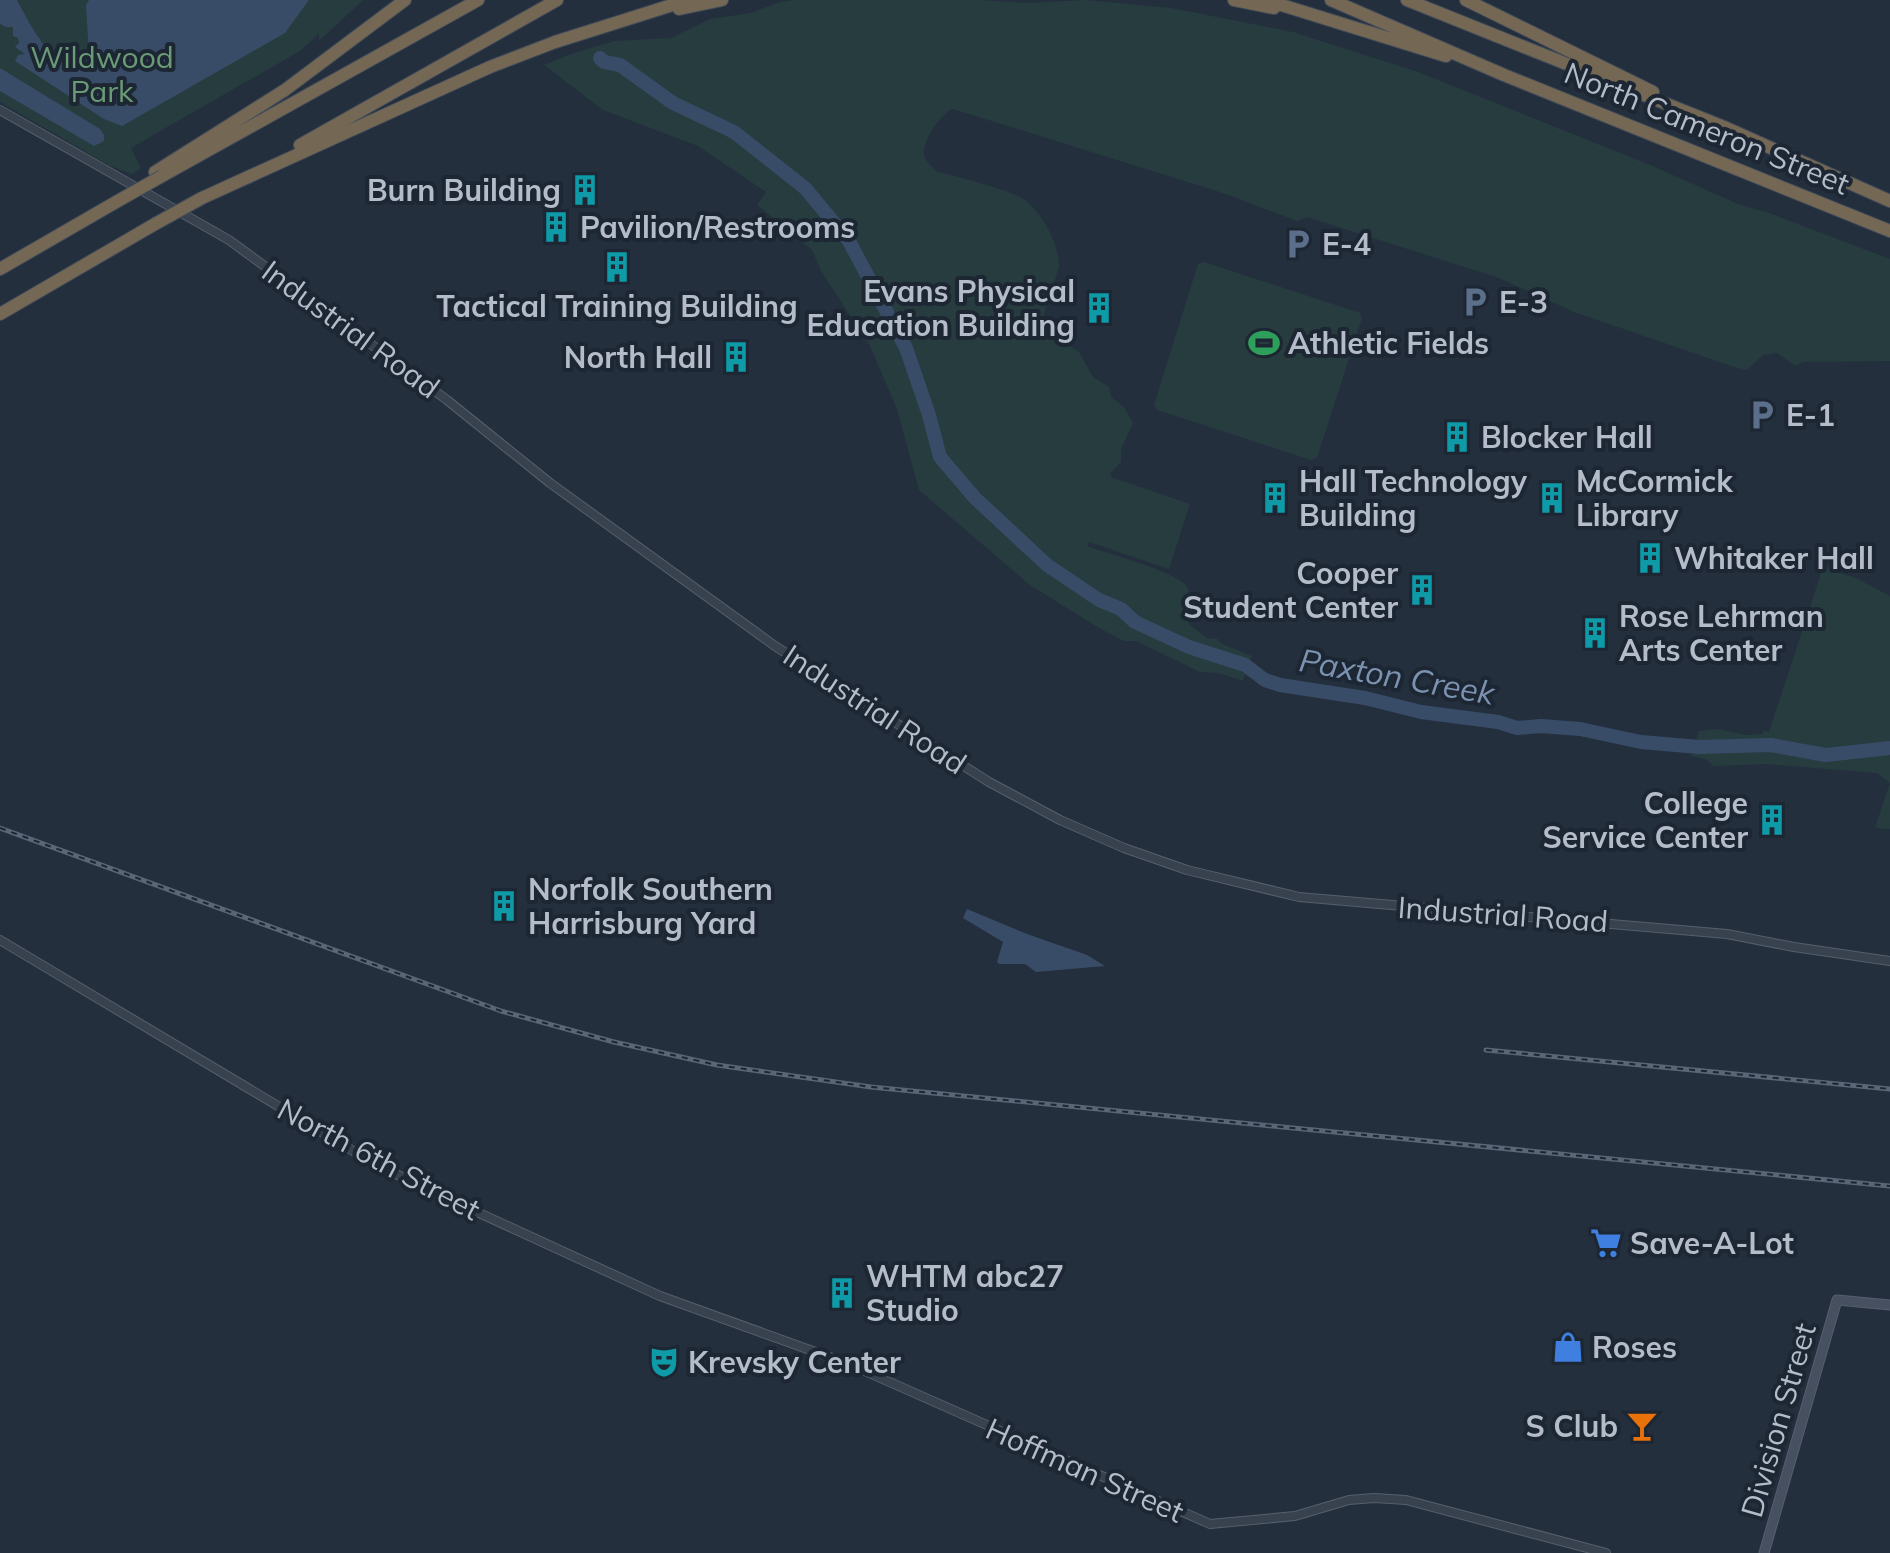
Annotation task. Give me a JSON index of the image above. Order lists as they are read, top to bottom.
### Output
{
  "streets": {
    "highway": ["North Cameron Street"],
    "main road": ["Division Street"],
    "street": ["Industrial Road", "North 6th Street", "Hoffman Street"]
  },
  "crossings": [
    ["North 6th Street", "Hoffman Street"]
  ],
  "water": ["Paxton Creek"],
  "parks": ["Wildwood Park"],
  "places": {
    "building": [
      "Burn Building",
      "Pavilion/Restrooms",
      "Tactical Training Building",
      "Evans Physical Education Building",
      "North Hall",
      "Blocker Hall",
      "Hall Technology Building",
      "McCormick Library",
      "Whitaker Hall",
      "Cooper Student Center",
      "Rose Lehrman Arts Center",
      "College Service Center",
      "Norfolk Southern Harrisburg Yard",
      "WHTM abc27 Studio"
    ],
    "parking": ["E-4", "E-3", "E-1"],
    "sports": ["Athletic Fields"],
    "supermarket": ["Save-A-Lot"],
    "shop": ["Roses"],
    "theatre": ["Krevsky Center"],
    "bar": ["S Club"]
  }
}
